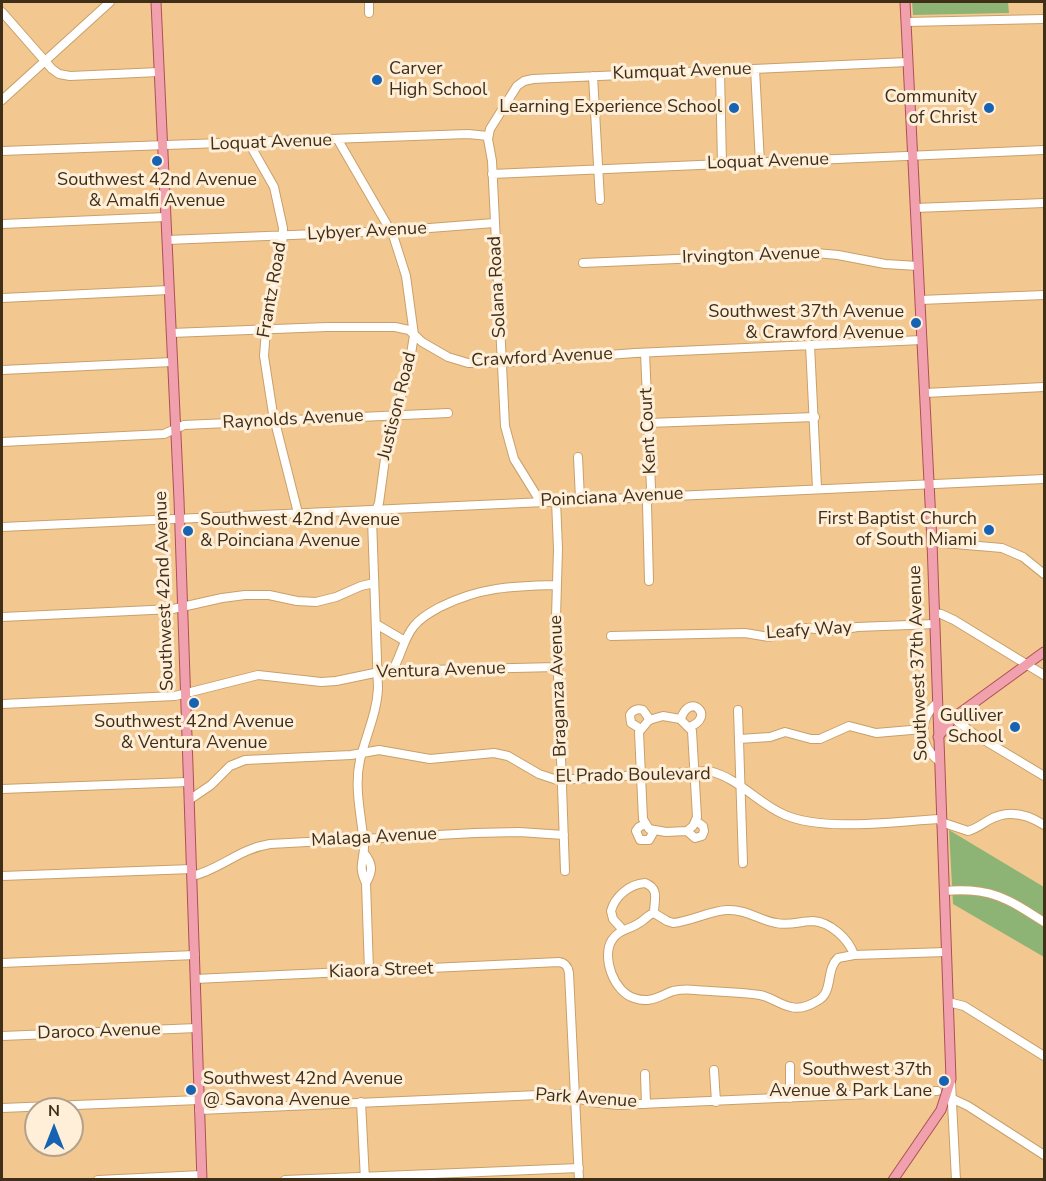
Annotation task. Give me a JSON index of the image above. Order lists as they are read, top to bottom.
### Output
{
  "streets": {
    "main road": ["Southwest 42nd Avenue", "Southwest 37th Avenue"],
    "street": [
      "Kumquat Avenue",
      "Loquat Avenue",
      "Lybyer Avenue",
      "Irvington Avenue",
      "Solana Road",
      "Frantz Road",
      "Crawford Avenue",
      "Justison Road",
      "Raynolds Avenue",
      "Kent Court",
      "Poinciana Avenue",
      "Leafy Way",
      "Ventura Avenue",
      "Braganza Avenue",
      "El Prado Boulevard",
      "Malaga Avenue",
      "Kiaora Street",
      "Daroco Avenue",
      "Park Avenue"
    ]
  },
  "crossings": [
    ["Kumquat Avenue", "Loquat Avenue"],
    ["Kumquat Avenue", "Solana Road"],
    ["Kumquat Avenue", "Southwest 37th Avenue"],
    ["Loquat Avenue", "Solana Road"],
    ["Loquat Avenue", "Frantz Road"],
    ["Loquat Avenue", "Justison Road"],
    ["Loquat Avenue", "Southwest 42nd Avenue"],
    ["Loquat Avenue", "Southwest 37th Avenue"],
    ["Lybyer Avenue", "Solana Road"],
    ["Lybyer Avenue", "Frantz Road"],
    ["Lybyer Avenue", "Justison Road"],
    ["Lybyer Avenue", "Southwest 42nd Avenue"],
    ["Irvington Avenue", "Southwest 37th Avenue"],
    ["Solana Road", "Crawford Avenue"],
    ["Solana Road", "Poinciana Avenue"],
    ["Frantz Road", "Crawford Avenue"],
    ["Frantz Road", "Raynolds Avenue"],
    ["Frantz Road", "Poinciana Avenue"],
    ["Crawford Avenue", "Justison Road"],
    ["Crawford Avenue", "Kent Court"],
    ["Crawford Avenue", "Southwest 42nd Avenue"],
    ["Crawford Avenue", "Southwest 37th Avenue"],
    ["Justison Road", "Raynolds Avenue"],
    ["Justison Road", "Poinciana Avenue"],
    ["Justison Road", "Ventura Avenue"],
    ["Justison Road", "El Prado Boulevard"],
    ["Justison Road", "Malaga Avenue"],
    ["Justison Road", "Kiaora Street"],
    ["Raynolds Avenue", "Southwest 42nd Avenue"],
    ["Kent Court", "Poinciana Avenue"],
    ["Poinciana Avenue", "Southwest 42nd Avenue"],
    ["Poinciana Avenue", "Southwest 37th Avenue"],
    ["Poinciana Avenue", "Braganza Avenue"],
    ["Southwest 42nd Avenue", "Ventura Avenue"],
    ["Southwest 42nd Avenue", "El Prado Boulevard"],
    ["Southwest 42nd Avenue", "Malaga Avenue"],
    ["Southwest 42nd Avenue", "Kiaora Street"],
    ["Southwest 42nd Avenue", "Daroco Avenue"],
    ["Southwest 42nd Avenue", "Park Avenue"],
    ["Leafy Way", "Southwest 37th Avenue"],
    ["Southwest 37th Avenue", "El Prado Boulevard"],
    ["Ventura Avenue", "Braganza Avenue"],
    ["Braganza Avenue", "El Prado Boulevard"],
    ["Braganza Avenue", "Malaga Avenue"],
    ["Kiaora Street", "Park Avenue"]
  ],
  "places": [
    "Carver High School",
    "Learning Experience School",
    "Community of Christ",
    "Southwest 42nd Avenue & Amalfi Avenue",
    "Southwest 37th Avenue & Crawford Avenue",
    "First Baptist Church of South Miami",
    "Southwest 42nd Avenue & Poinciana Avenue",
    "Southwest 42nd Avenue & Ventura Avenue",
    "Gulliver School",
    "Southwest 37th Avenue & Park Lane",
    "Southwest 42nd Avenue @ Savona Avenue"
  ],
  "north": "top"
}
